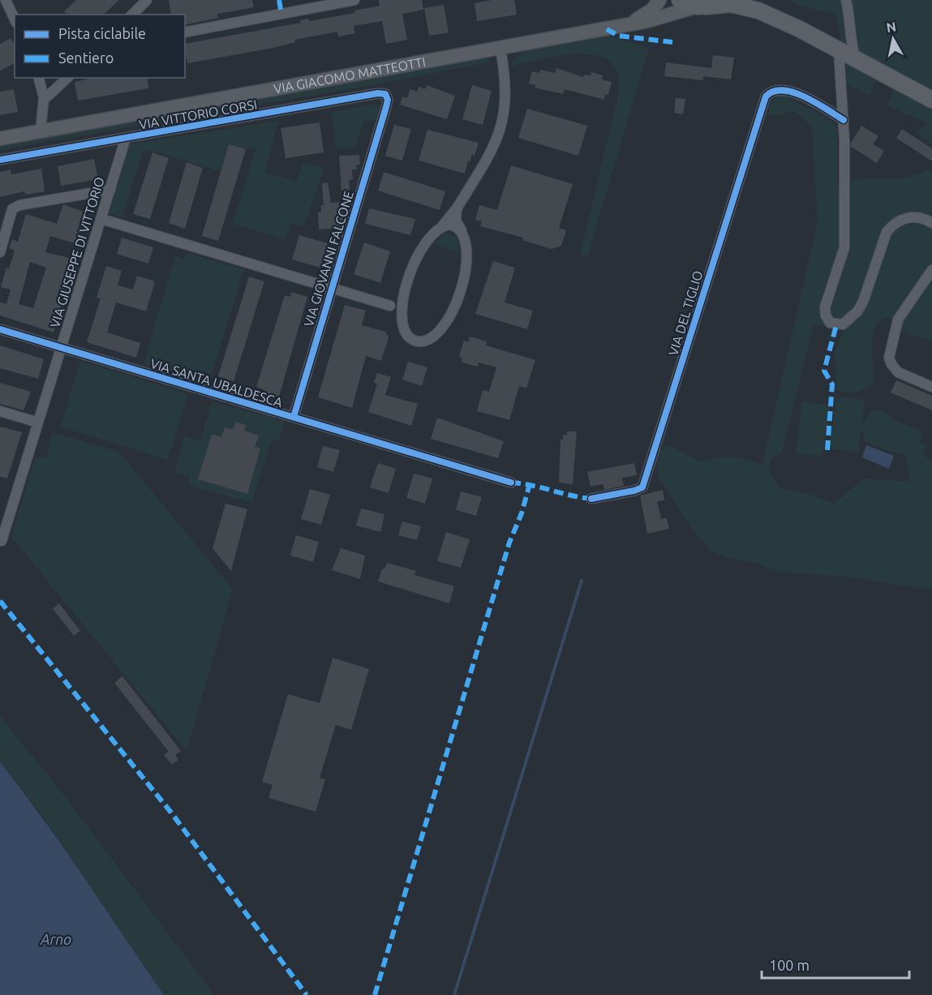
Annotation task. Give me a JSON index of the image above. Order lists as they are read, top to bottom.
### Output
{
  "streets": {
    "main road": ["VIA GIACOMO MATTEOTTI"],
    "street": [
      "VIA VITTORIO CORSI",
      "VIA GIUSEPPE DI VITTORIO",
      "VIA GIOVANNI FALCONE",
      "VIA DEL TIGLIO",
      "VIA SANTA UBALDESCA"
    ]
  },
  "crossings": [
    ["VIA VITTORIO CORSI", "VIA GIUSEPPE DI VITTORIO"],
    ["VIA VITTORIO CORSI", "VIA GIOVANNI FALCONE"],
    ["VIA GIUSEPPE DI VITTORIO", "VIA SANTA UBALDESCA"],
    ["VIA GIOVANNI FALCONE", "VIA SANTA UBALDESCA"]
  ],
  "water": ["Arno"],
  "legend": ["Pista ciclabile", "Sentiero"],
  "scale_bar": "100 m",
  "north": "top"
}
